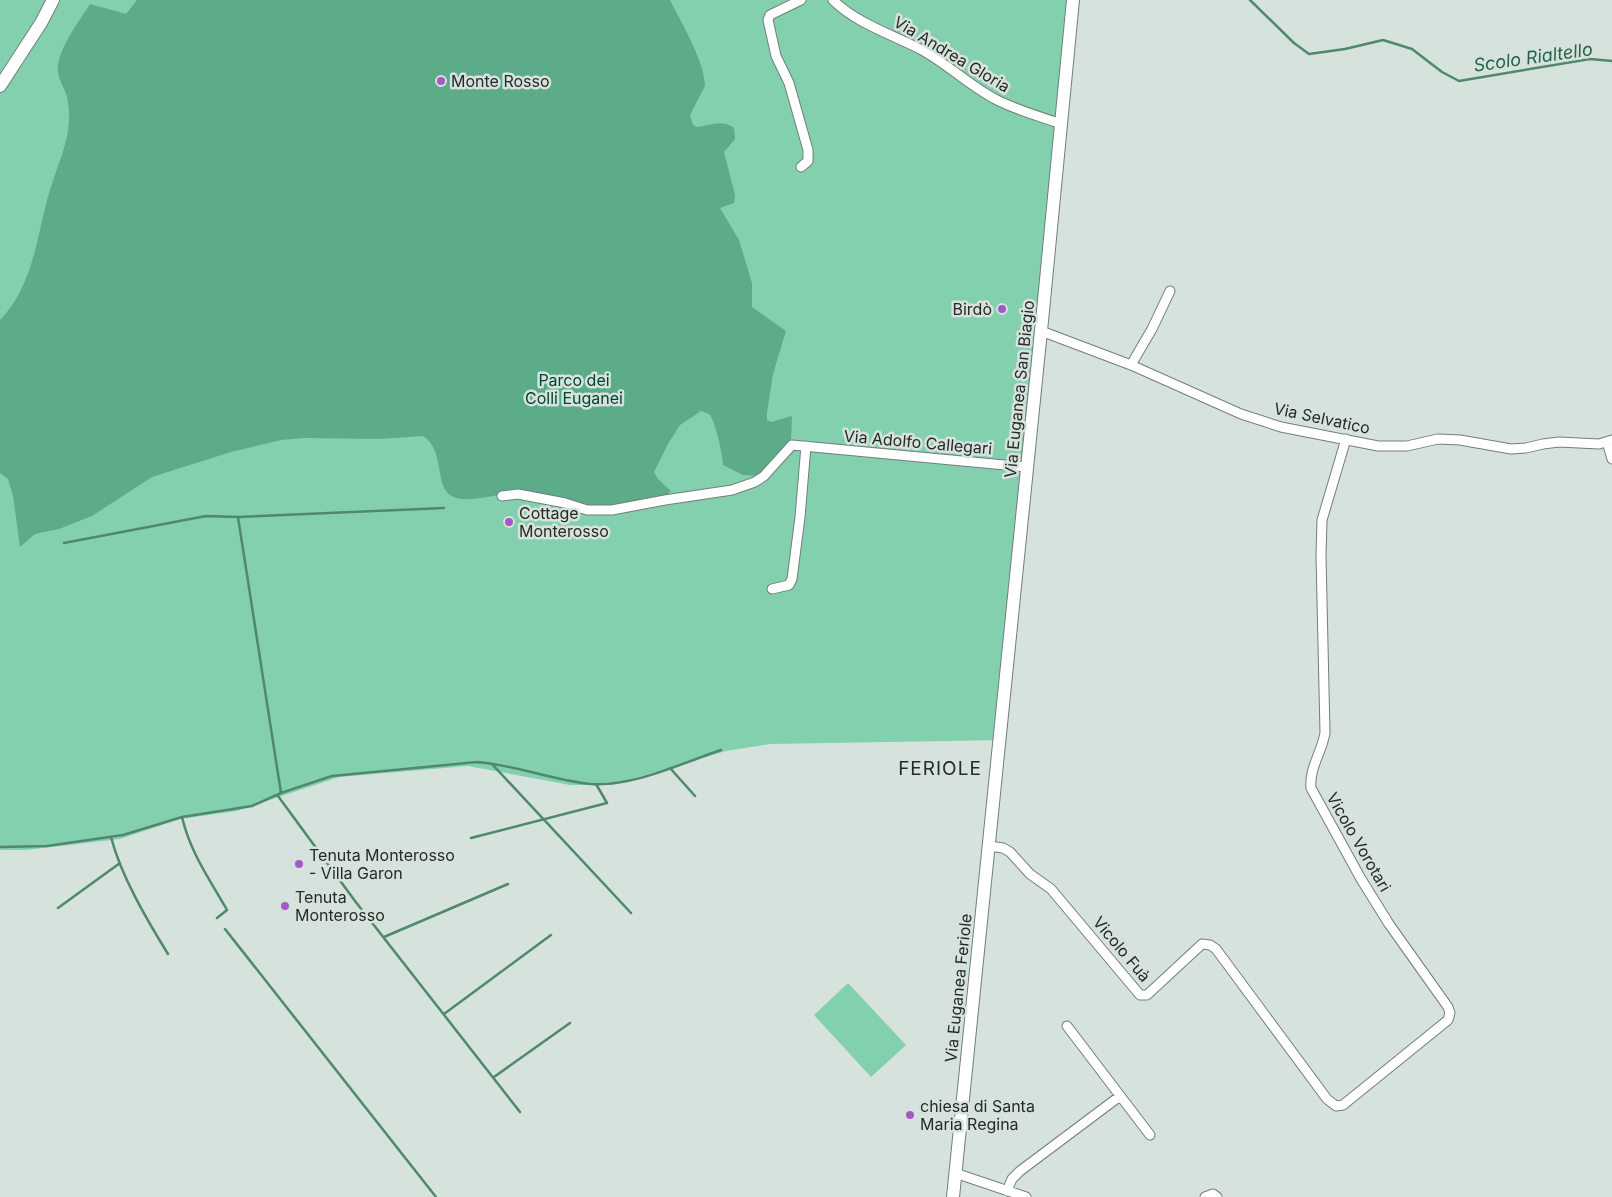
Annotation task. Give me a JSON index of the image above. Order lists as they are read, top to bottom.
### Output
{
  "streets": {
    "main road": ["Via Euganea San Biagio", "Via Euganea Feriole"],
    "street": [
      "Via Andrea Gloria",
      "Via Selvatico",
      "Via Adolfo Callegari",
      "Vicolo Vorotari",
      "Vicolo Fuà"
    ]
  },
  "crossings": [
    ["Via Andrea Gloria", "Via Euganea San Biagio"],
    ["Via Euganea San Biagio", "Via Selvatico"],
    ["Via Euganea San Biagio", "Via Adolfo Callegari"],
    ["Via Euganea San Biagio", "Via Euganea Feriole"],
    ["Via Selvatico", "Vicolo Vorotari"],
    ["Vicolo Vorotari", "Vicolo Fuà"],
    ["Vicolo Fuà", "Via Euganea Feriole"]
  ],
  "districts": ["FERIOLE"],
  "water": ["Scolo Rialtello"],
  "parks": ["Parco dei Colli Euganei"],
  "places": [
    "Monte Rosso",
    "Birdò",
    "Cottage Monterosso",
    "Tenuta Monterosso - Villa Garon",
    "Tenuta Monterosso",
    "chiesa di Santa Maria Regina"
  ]
}
